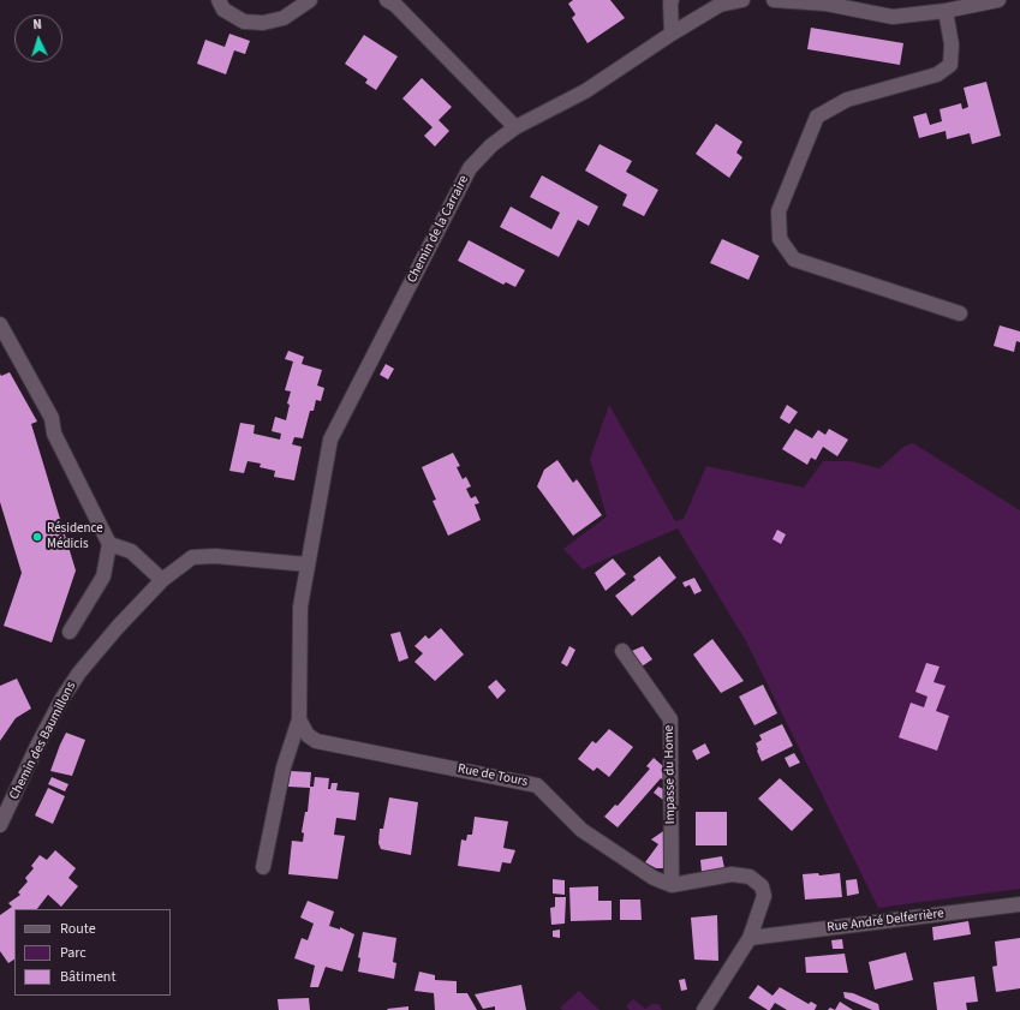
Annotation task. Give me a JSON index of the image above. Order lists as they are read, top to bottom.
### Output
{
  "streets": {
    "street": [
      "Chemin de la Carraire",
      "Chemin des Baumillons",
      "Impasse du Home",
      "Rue de Tours",
      "Rue André Delferrière"
    ]
  },
  "crossings": [
    ["Chemin de la Carraire", "Chemin des Baumillons"],
    ["Impasse du Home", "Rue de Tours"]
  ],
  "places": ["Résidence Médicis"],
  "legend": ["Route", "Parc", "Bâtiment"],
  "north": "top"
}
